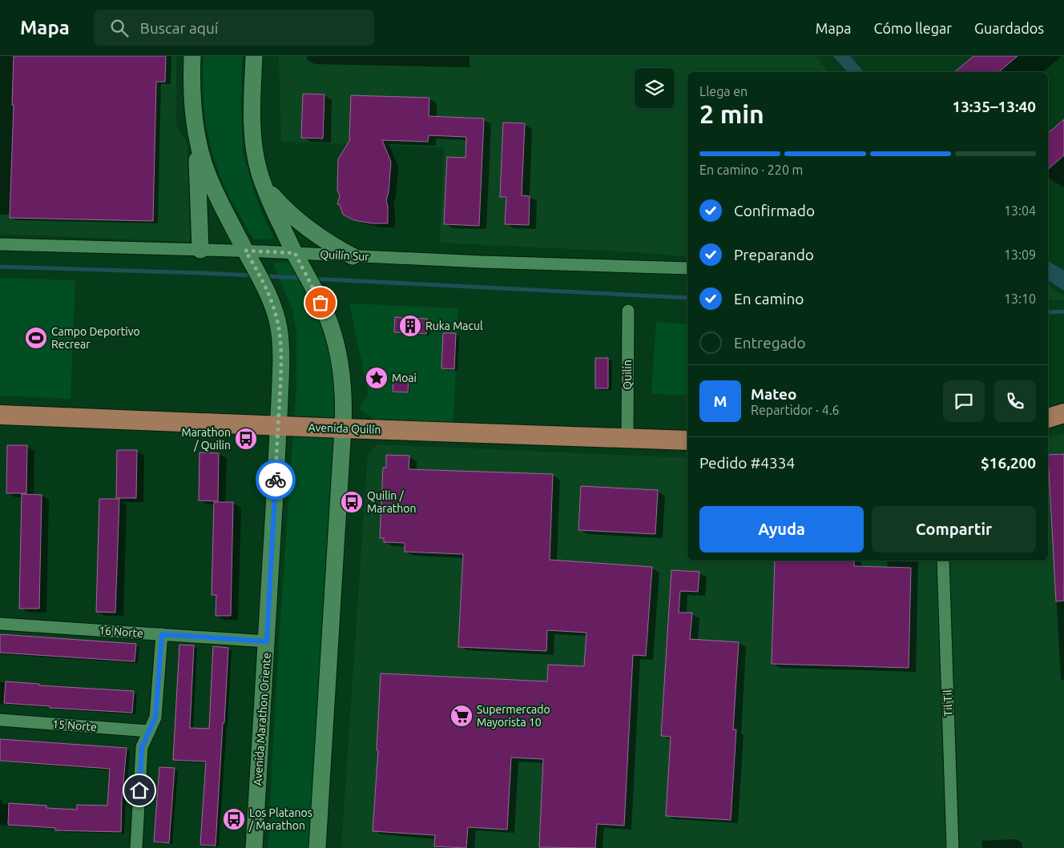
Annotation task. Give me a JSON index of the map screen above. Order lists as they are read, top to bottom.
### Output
{
  "streets": {
    "main road": ["Avenida Quilín", "Avenida Marathon Oriente"],
    "street": [
      "Quilín Sur",
      "Quilín",
      "16 Norte",
      "Til Til",
      "15 Norte"
    ]
  },
  "crossings": [
    ["Quilín Sur", "Avenida Marathon Oriente"],
    ["Quilín", "Avenida Quilín"],
    ["Avenida Quilín", "Avenida Marathon Oriente"],
    ["16 Norte", "Avenida Marathon Oriente"]
  ],
  "places": {
    "building": ["Ruka Macul"],
    "sports": ["Campo Deportivo Recrear"],
    "place": ["Moai"],
    "bus stop": ["Marathon / Quilin", "Quilin / Marathon", "Los Platanos / Marathon"],
    "supermarket": ["Supermercado Mayorista 10"]
  },
  "page": {
    "header": "Mapa",
    "search": "Buscar aquí",
    "nav": ["Mapa", "Cómo llegar", "Guardados"],
    "heading": ["2 min", "Llega en", "13:35–13:40"],
    "panel": [
      "Mateo",
      "Repartidor · 4.6",
      "Pedido #4334",
      "$16,200"
    ],
    "bar": "En camino · 220 m",
    "list": [
      ["Confirmado", "13:04"],
      ["Preparando", "13:09"],
      ["En camino", "13:10"],
      "Entregado"
    ],
    "round": "M",
    "buttons": ["Ayuda", "Compartir"]
  }
}
